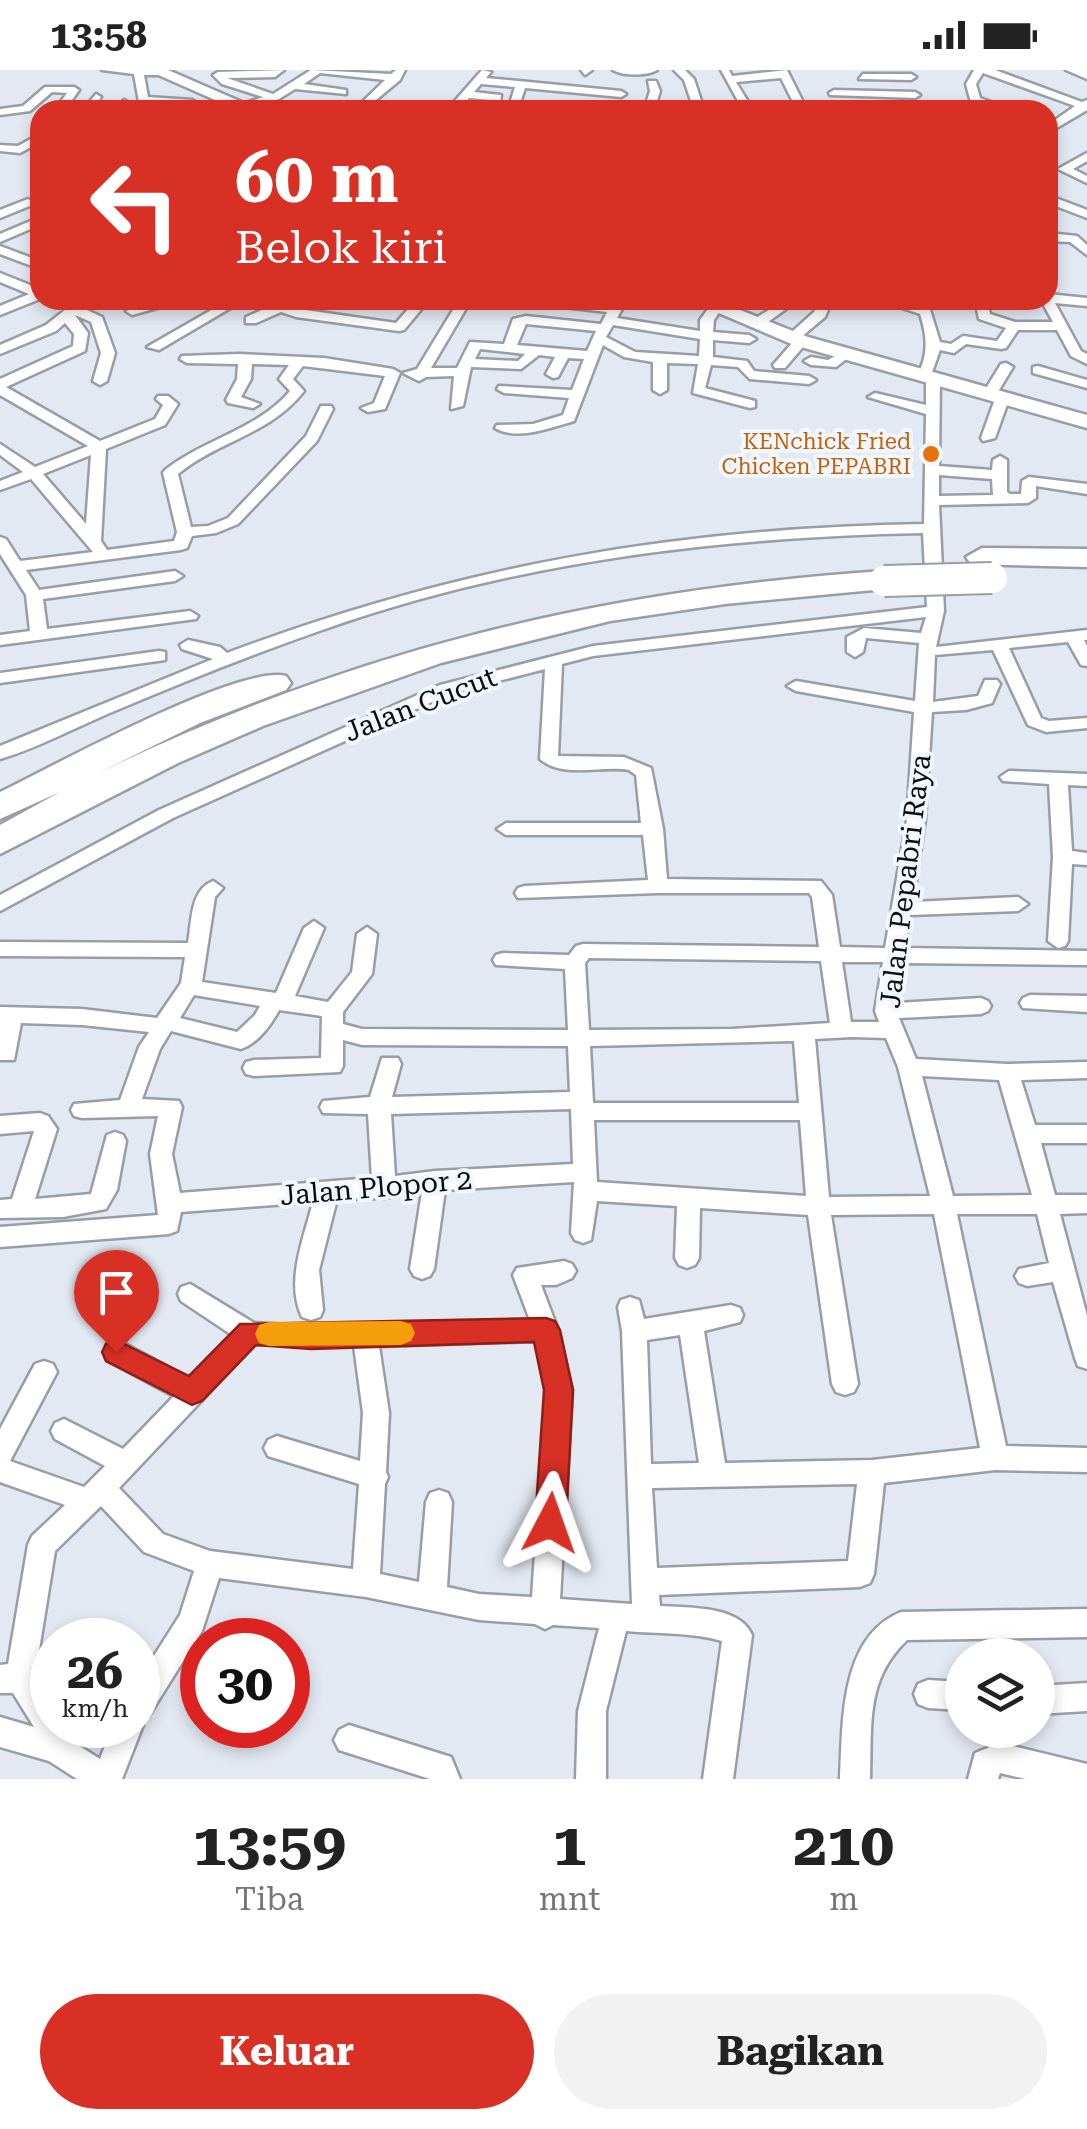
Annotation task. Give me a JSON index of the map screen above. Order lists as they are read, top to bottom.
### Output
{
  "streets": {
    "street": ["Jalan Cucut", "Jalan Pepabri Raya", "Jalan Plopor 2"]
  },
  "crossings": [
    ["Jalan Cucut", "Jalan Pepabri Raya"],
    ["Jalan Pepabri Raya", "Jalan Plopor 2"]
  ],
  "places": ["KENchick Fried Chicken PEPABRI"],
  "page": {
    "status": "13:58",
    "turn": ["60 m", "Belok kiri"],
    "speed": "26 km/h",
    "limit": "30",
    "eta": [
      "13:59",
      "Tiba",
      "1",
      "mnt",
      "210",
      "m"
    ],
    "buttons": ["Keluar", "Bagikan"]
  }
}
